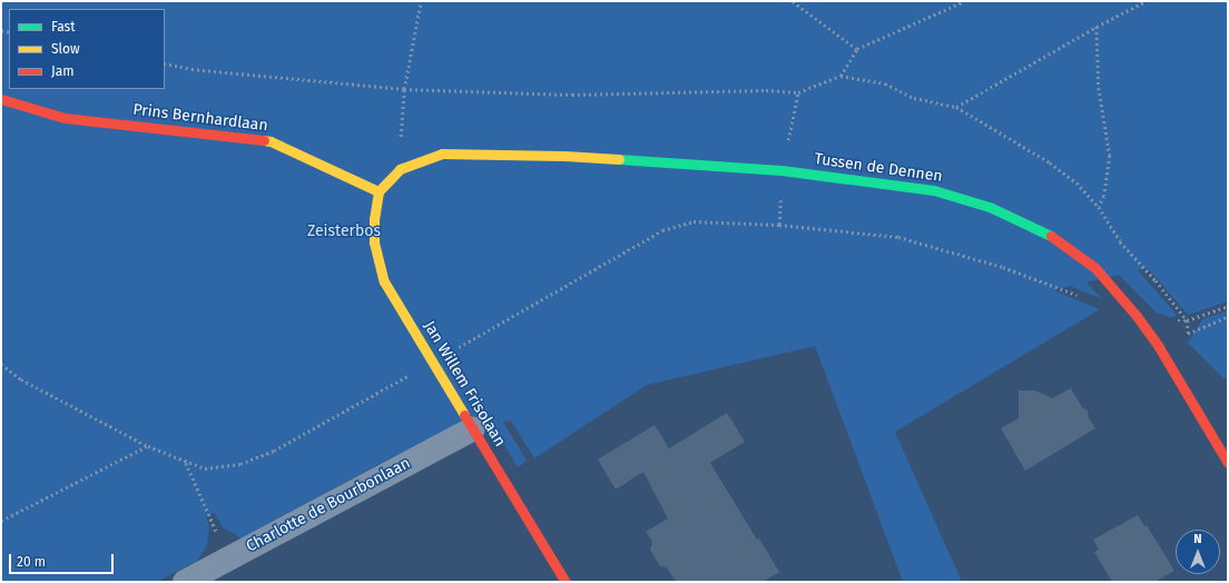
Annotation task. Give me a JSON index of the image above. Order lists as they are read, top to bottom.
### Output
{
  "streets": {
    "street": [
      "Prins Bernhardlaan",
      "Tussen de Dennen",
      "Jan Willem Frisolaan",
      "Charlotte de Bourbonlaan"
    ]
  },
  "crossings": [
    ["Prins Bernhardlaan", "Jan Willem Frisolaan"],
    ["Jan Willem Frisolaan", "Charlotte de Bourbonlaan"]
  ],
  "parks": ["Zeisterbos"],
  "legend": ["Fast", "Slow", "Jam"],
  "scale_bar": "20 m",
  "north": "top"
}
